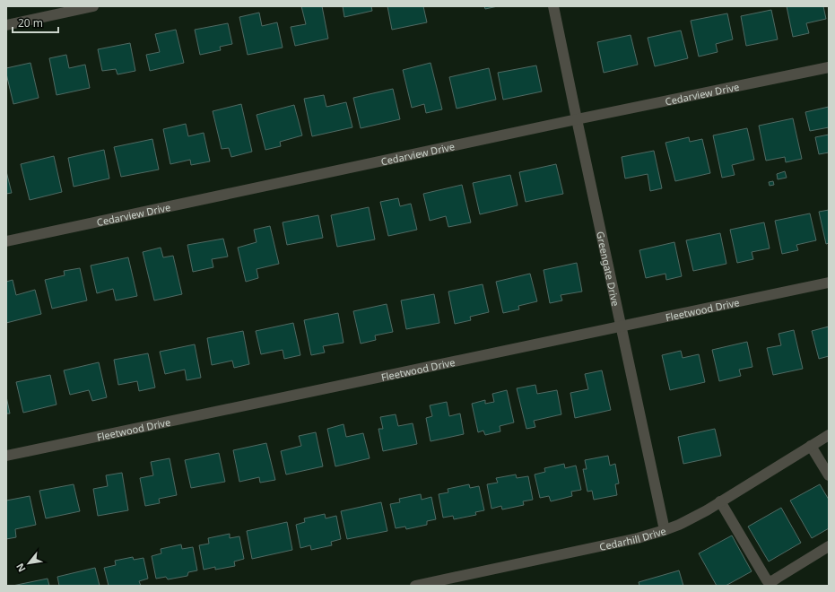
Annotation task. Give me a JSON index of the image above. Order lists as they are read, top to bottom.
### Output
{
  "streets": {
    "street": [
      "Cedarview Drive",
      "Greengate Drive",
      "Fleetwood Drive",
      "Cedarhill Drive"
    ]
  },
  "crossings": [
    ["Cedarview Drive", "Greengate Drive"],
    ["Greengate Drive", "Fleetwood Drive"],
    ["Greengate Drive", "Cedarhill Drive"]
  ],
  "scale_bar": "20 m",
  "north": "bottom left"
}
